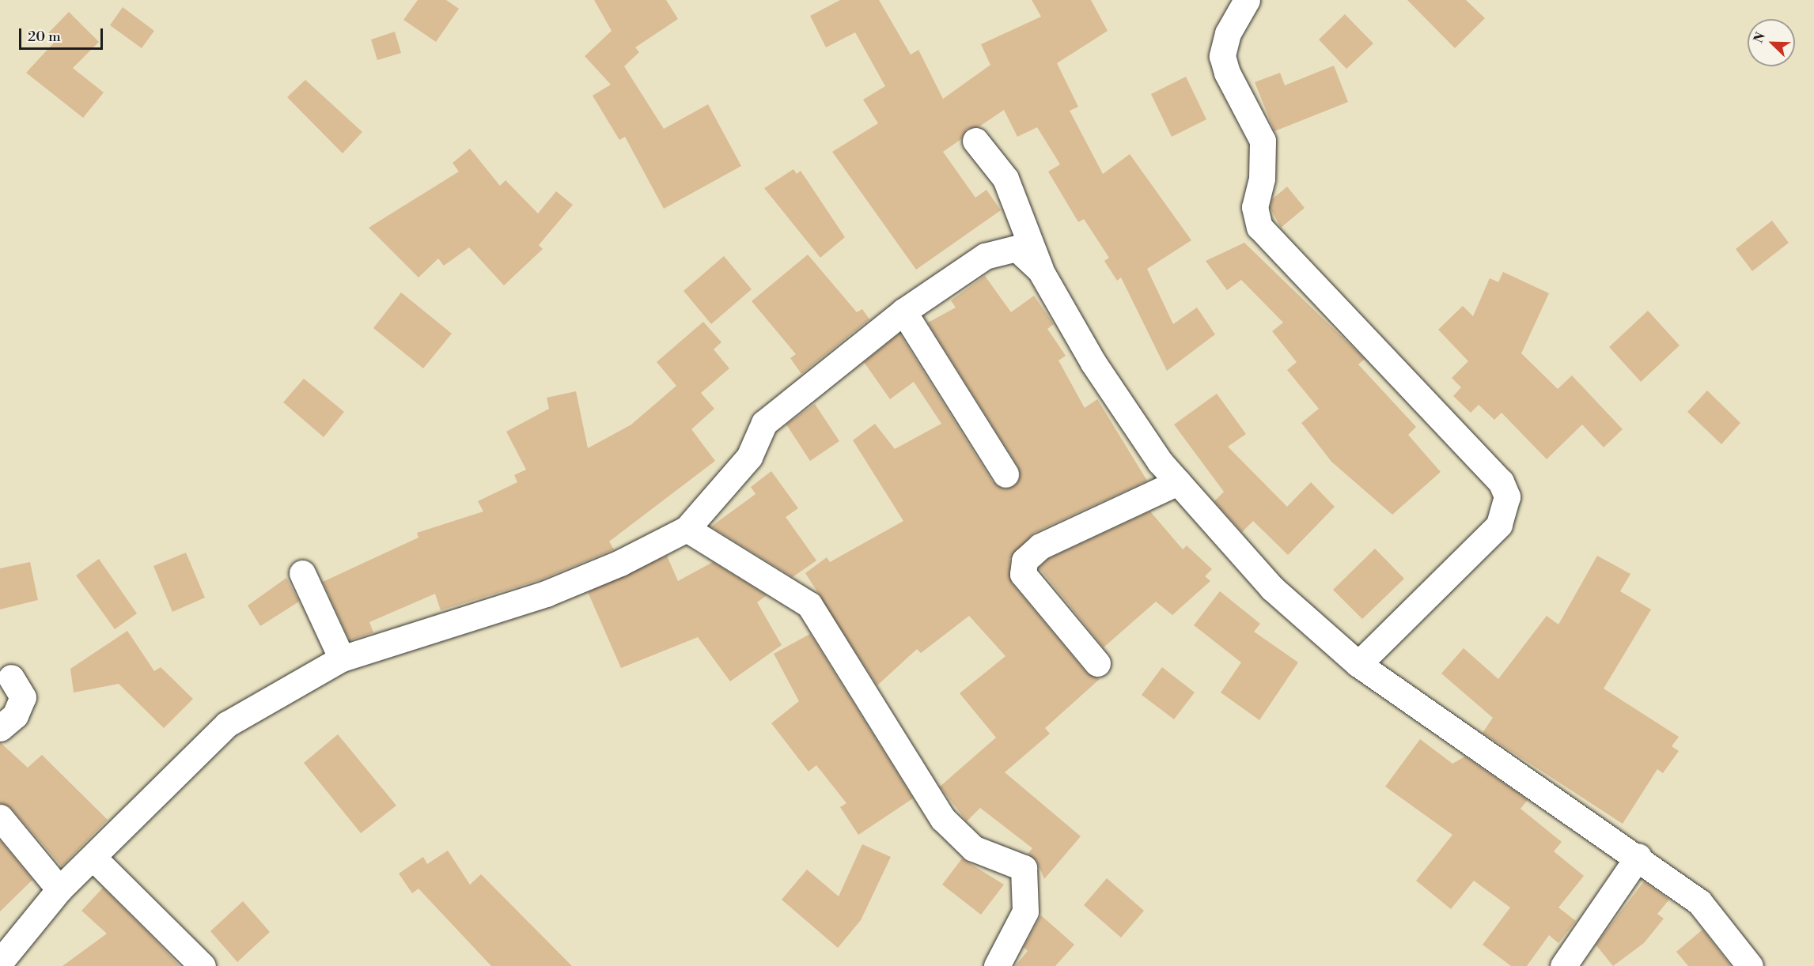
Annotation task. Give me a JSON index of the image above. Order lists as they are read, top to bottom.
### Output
{
  "scale_bar": "20 m",
  "north": "top left"
}
